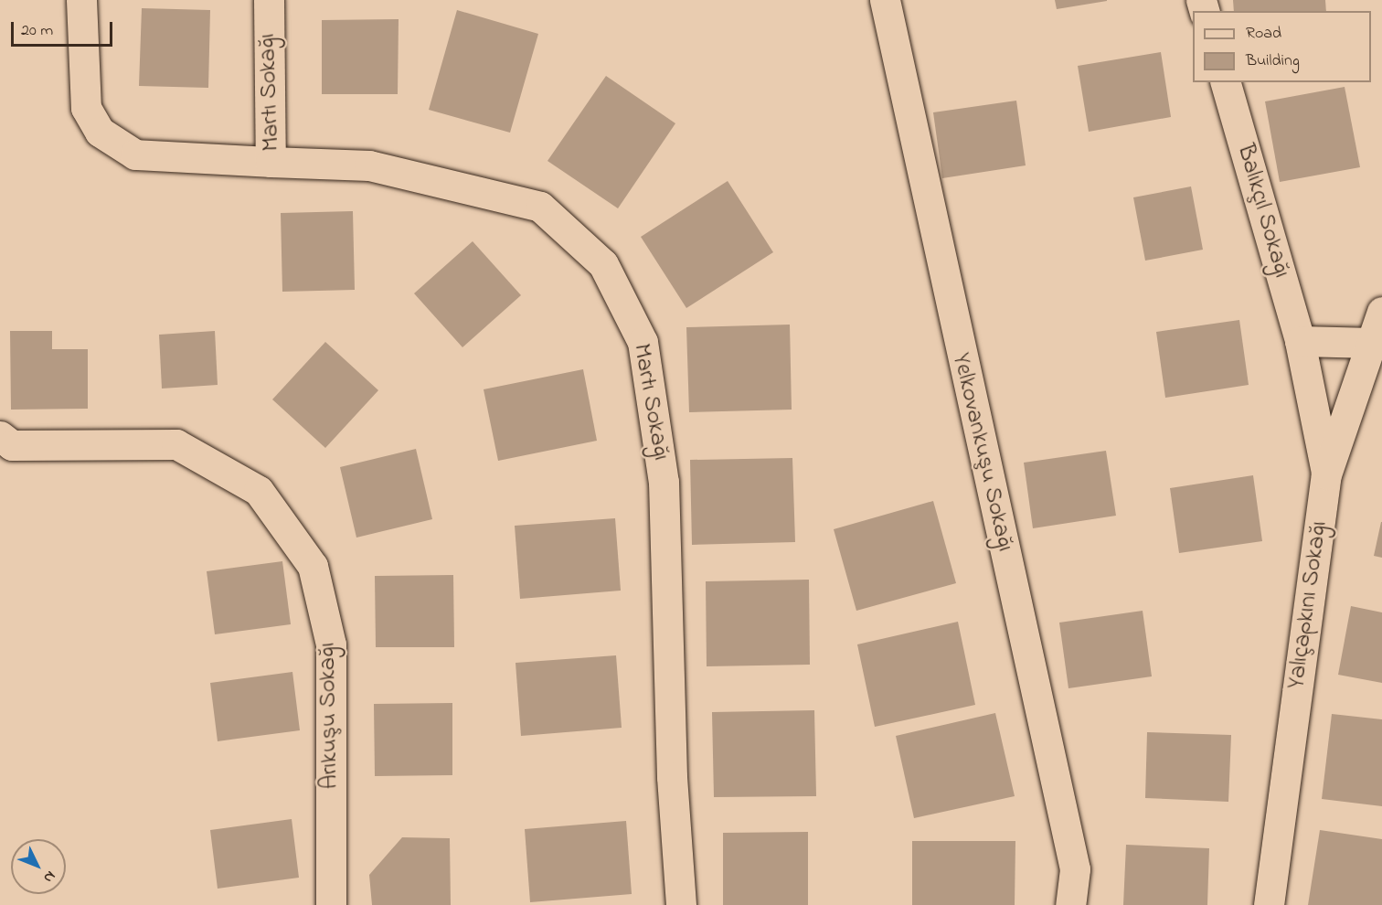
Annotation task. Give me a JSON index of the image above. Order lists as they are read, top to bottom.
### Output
{
  "streets": {
    "street": [
      "Martı Sokağı",
      "Balıkçıl Sokağı",
      "Yelkovankuşu Sokağı",
      "Yalıçapkını Sokağı",
      "Arıkuşu Sokağı"
    ]
  },
  "crossings": [
    ["Balıkçıl Sokağı", "Yalıçapkını Sokağı"]
  ],
  "legend": ["Road", "Building"],
  "scale_bar": "20 m",
  "north": "bottom right"
}
